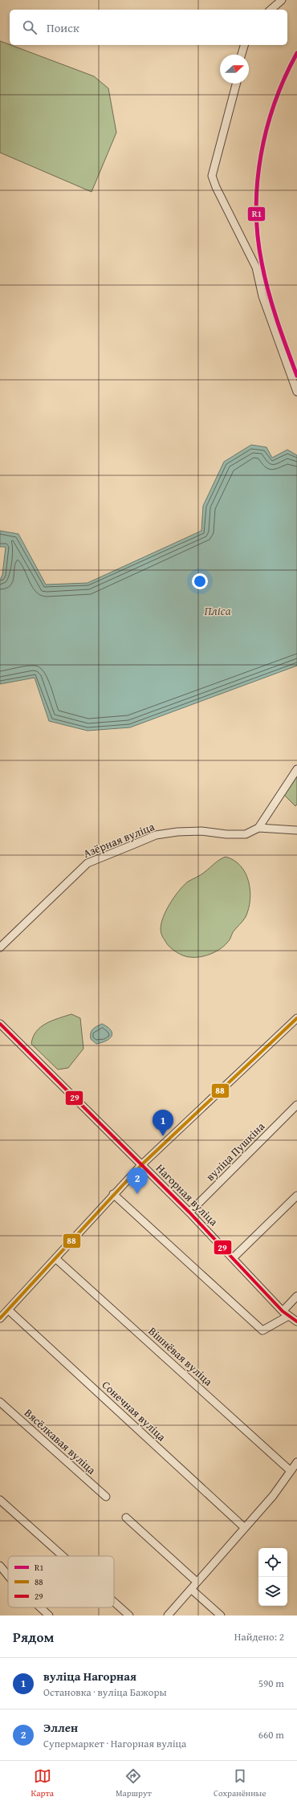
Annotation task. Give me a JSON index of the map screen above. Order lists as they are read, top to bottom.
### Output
{
  "streets": {
    "street": [
      "Азёрная вуліца",
      "вуліца Пушкіна",
      "Нагорная вуліца",
      "Вішнёвая вуліца",
      "Сонечная вуліца",
      "Вясёлкавая вуліца"
    ]
  },
  "crossings": [
    ["вуліца Пушкіна", "Нагорная вуліца"]
  ],
  "water": ["Пліса"],
  "lines": ["transit line R1", "transit line 88", "transit line 29"],
  "legend": ["R1", "88", "29"],
  "north": "right",
  "page": {
    "search": "Поиск",
    "pins": ["1", "2"],
    "heading": ["Рядом", "Найдено: 2"],
    "list": [
      {
        "mark": "1",
        "name": "вуліца Нагорная",
        "note": "Остановка · вуліца Бажоры",
        "value": "590 m"
      },
      {
        "mark": "2",
        "name": "Эллен",
        "note": "Супермаркет · Нагорная вуліца",
        "value": "660 m"
      }
    ],
    "nav": ["Карта", "Маршрут", "Сохранённые"]
  }
}
